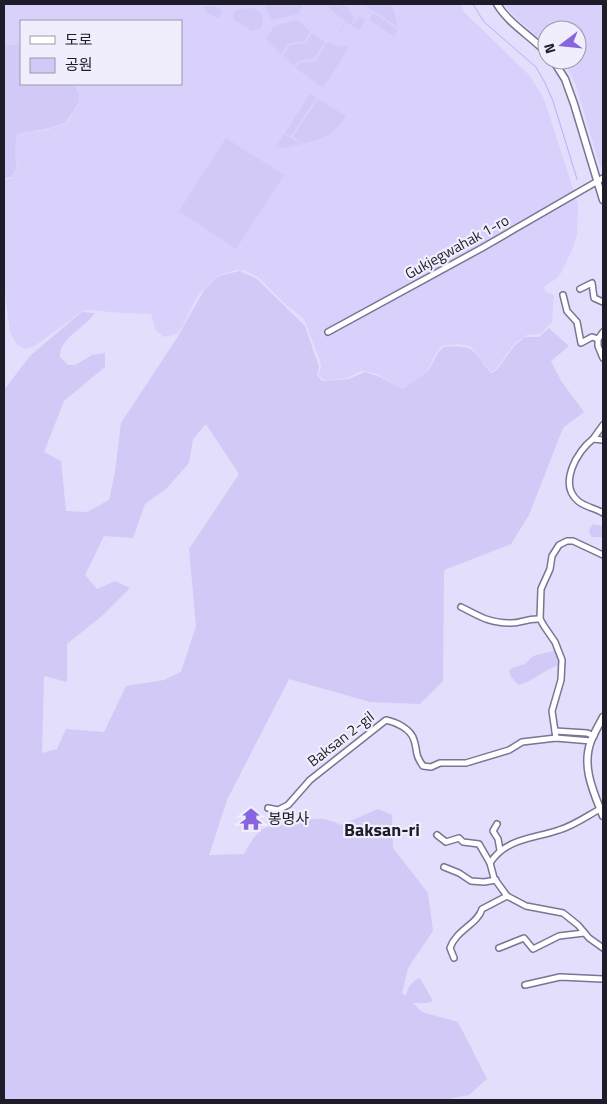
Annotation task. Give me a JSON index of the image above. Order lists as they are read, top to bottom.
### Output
{
  "streets": {
    "street": ["Gukjegwahak 1-ro", "Baksan 2-gil"]
  },
  "districts": ["Baksan-ri"],
  "places": {
    "temple": ["봉명사"]
  },
  "legend": ["도로", "공원"],
  "north": "left"
}
